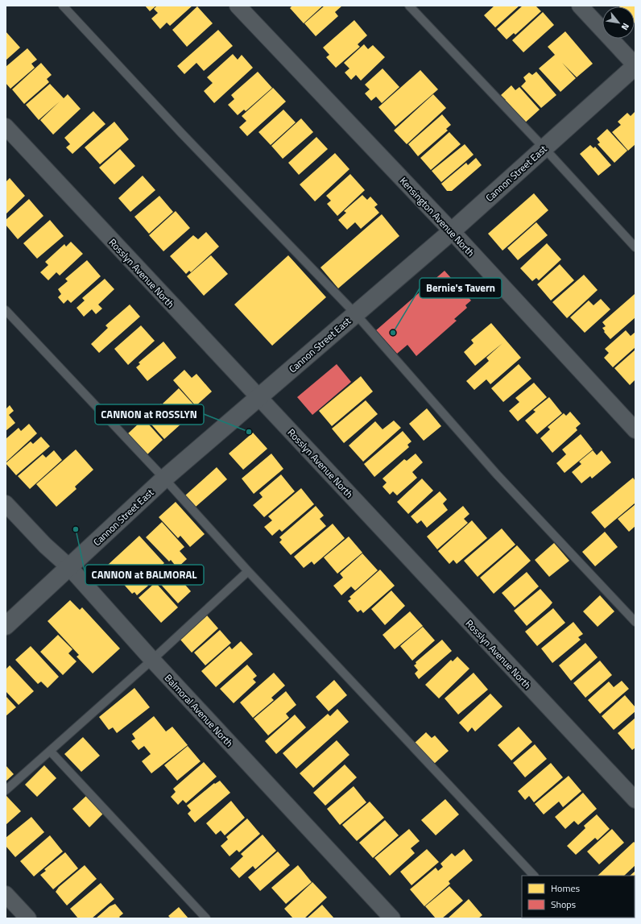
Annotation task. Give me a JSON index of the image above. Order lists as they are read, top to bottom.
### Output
{
  "streets": {
    "main road": ["Cannon Street East"],
    "street": ["Kensington Avenue North", "Rosslyn Avenue North", "Balmoral Avenue North"]
  },
  "crossings": [
    ["Cannon Street East", "Kensington Avenue North"],
    ["Cannon Street East", "Rosslyn Avenue North"],
    ["Cannon Street East", "Balmoral Avenue North"]
  ],
  "places": ["Bernie's Tavern", "CANNON at ROSSLYN", "CANNON at BALMORAL"],
  "legend": ["Homes", "Shops"],
  "north": "bottom right"
}
